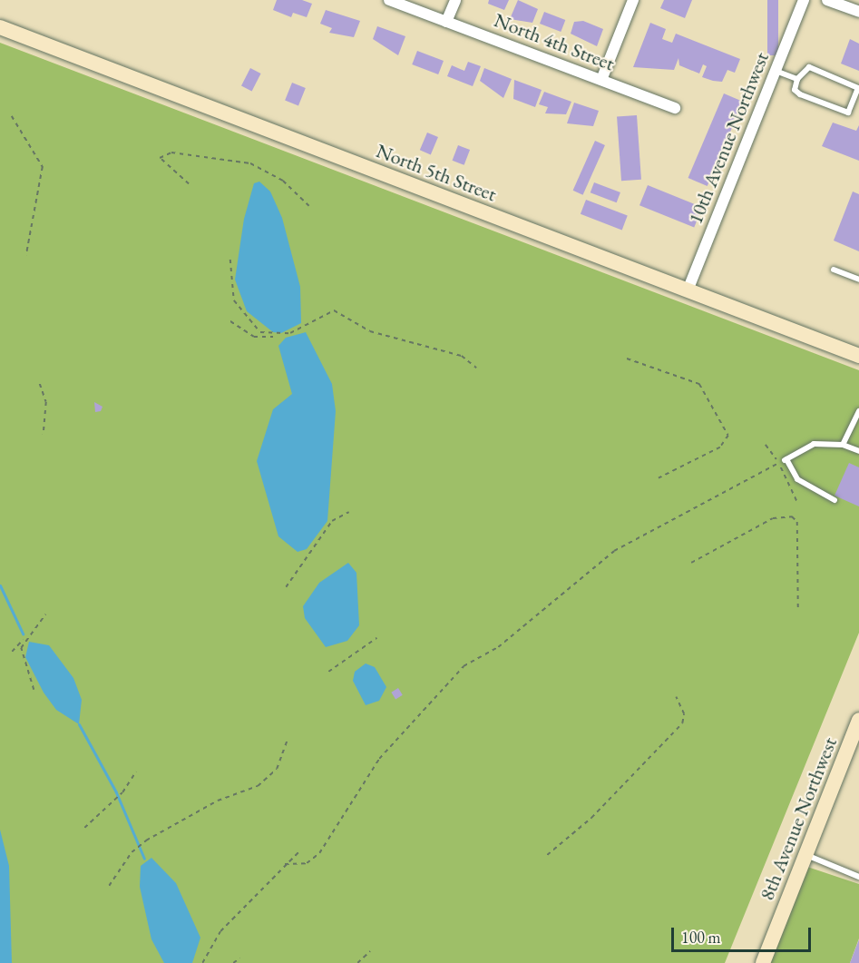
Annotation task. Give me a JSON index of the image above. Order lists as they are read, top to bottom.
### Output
{
  "streets": {
    "street": [
      "North 4th Street",
      "10th Avenue Northwest",
      "North 5th Street",
      "8th Avenue Northwest"
    ]
  },
  "crossings": [
    ["10th Avenue Northwest", "North 5th Street"]
  ],
  "scale_bar": "100 m"
}
